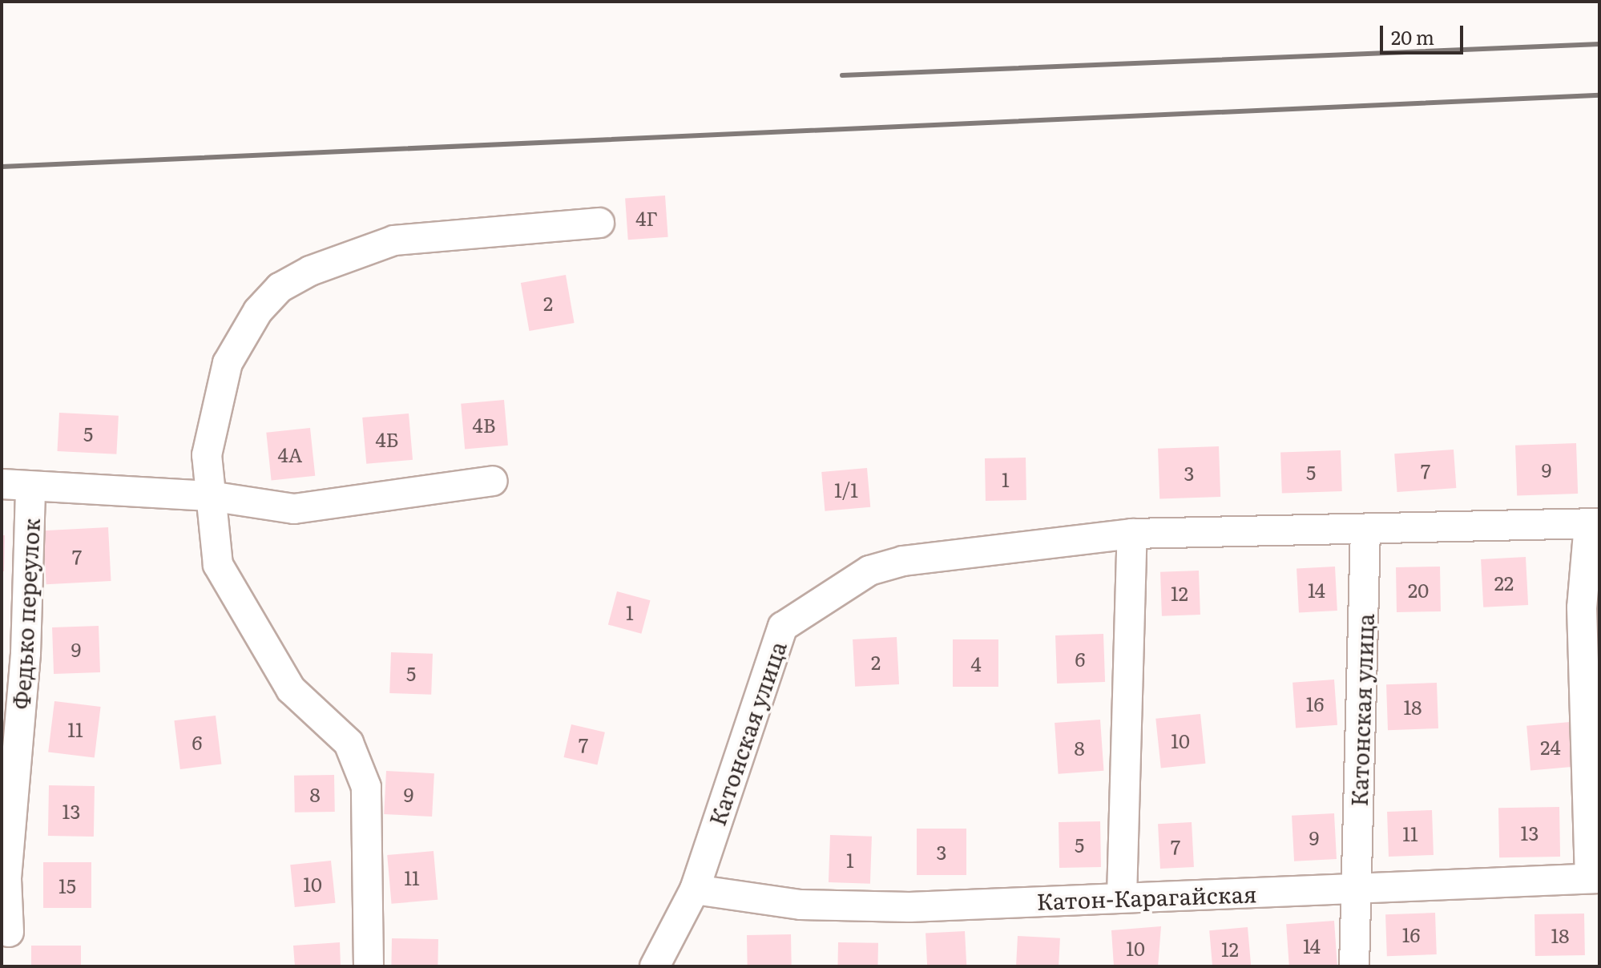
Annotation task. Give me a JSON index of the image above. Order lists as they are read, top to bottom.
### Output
{
  "streets": {
    "street": ["Федько переулок", "Катонская улица", "Катон-Карагайская"]
  },
  "crossings": [
    ["Катонская улица", "Катон-Карагайская"]
  ],
  "house_numbers": [
    "4Г",
    "2",
    "4В",
    "5",
    "4Б",
    "4А",
    "9",
    "7",
    "5",
    "3",
    "1",
    "1/1",
    "7",
    "22",
    "14",
    "20",
    "12",
    "1",
    "9",
    "6",
    "2",
    "4",
    "5",
    "16",
    "18",
    "11",
    "10",
    "6",
    "7",
    "24",
    "8",
    "8",
    "9",
    "13",
    "13",
    "11",
    "9",
    "5",
    "7",
    "3",
    "1",
    "11",
    "10",
    "15",
    "16",
    "18",
    "14",
    "10",
    "12"
  ],
  "scale_bar": "20 m"
}
